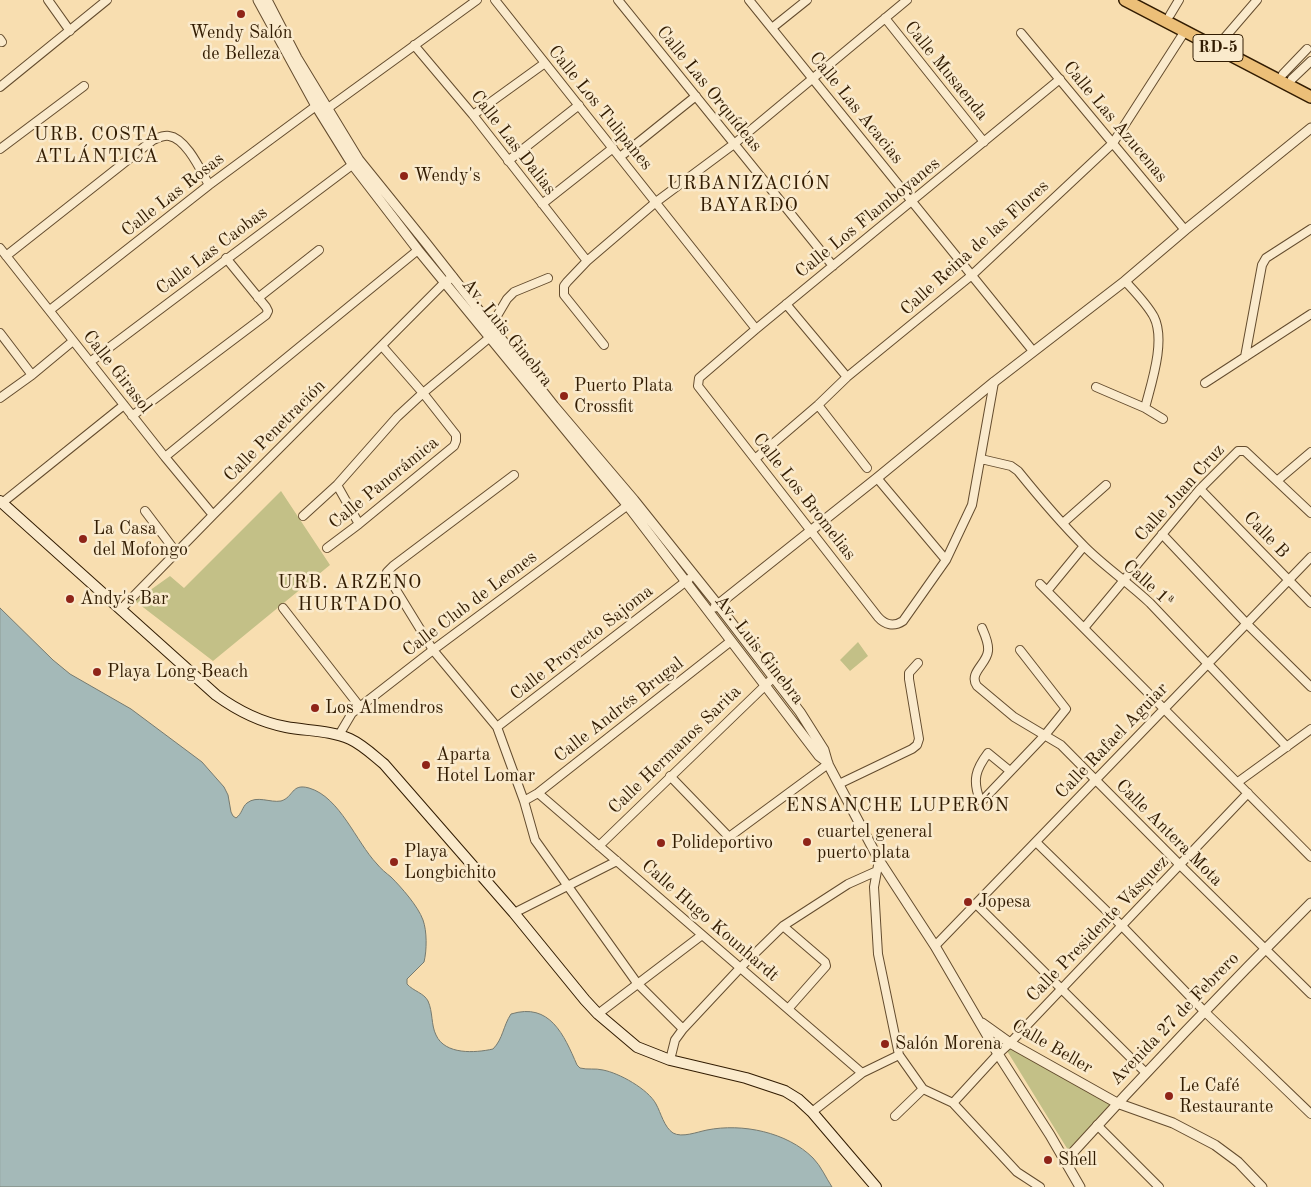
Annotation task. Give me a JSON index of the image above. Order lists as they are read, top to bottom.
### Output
{
  "streets": {
    "main road": ["RD-5"],
    "street": [
      "Calle Musaenda",
      "Calle Las Orquídeas",
      "Calle Los Tulipanes",
      "Calle Las Acacias",
      "Calle Las Azucenas",
      "Calle Las Dalias",
      "Calle Las Rosas",
      "Calle Los Flamboyanes",
      "Calle Reina de las Flores",
      "Calle Las Caobas",
      "Av. Luis Ginebra",
      "Calle Girasol",
      "Calle Penetración",
      "Calle Panorámica",
      "Calle Juan Cruz",
      "Calle Los Bromelias",
      "Calle B",
      "Calle 1ª",
      "Calle Club de Leones",
      "Calle Proyecto Sajoma",
      "Calle Andrés Brugal",
      "Calle Rafael Aguiar",
      "Calle Hermanos Sarita",
      "Calle Antera Mota",
      "Calle Hugo Kounhardt",
      "Calle Presidente Vásquez",
      "Avenida 27 de Febrero",
      "Calle Beller"
    ]
  },
  "crossings": [
    ["RD-5", "Calle Reina de las Flores"],
    ["Calle Musaenda", "Calle Los Flamboyanes"],
    ["Calle Las Orquídeas", "Calle Los Flamboyanes"],
    ["Calle Los Tulipanes", "Calle Los Flamboyanes"],
    ["Calle Las Acacias", "Calle Los Flamboyanes"],
    ["Calle Las Acacias", "Calle Reina de las Flores"],
    ["Calle Las Azucenas", "Calle Los Flamboyanes"],
    ["Calle Las Azucenas", "Calle Reina de las Flores"],
    ["Calle Las Dalias", "Calle Las Rosas"],
    ["Calle Las Rosas", "Av. Luis Ginebra"],
    ["Calle Las Rosas", "Calle Girasol"],
    ["Calle Los Flamboyanes", "Calle Los Bromelias"],
    ["Calle Reina de las Flores", "Calle Los Bromelias"],
    ["Calle Las Caobas", "Av. Luis Ginebra"],
    ["Calle Las Caobas", "Calle Girasol"],
    ["Av. Luis Ginebra", "Calle Penetración"],
    ["Av. Luis Ginebra", "Calle Club de Leones"],
    ["Av. Luis Ginebra", "Calle Proyecto Sajoma"],
    ["Av. Luis Ginebra", "Calle Andrés Brugal"],
    ["Av. Luis Ginebra", "Calle Rafael Aguiar"],
    ["Av. Luis Ginebra", "Calle Hermanos Sarita"],
    ["Av. Luis Ginebra", "Calle Presidente Vásquez"],
    ["Av. Luis Ginebra", "Avenida 27 de Febrero"],
    ["Av. Luis Ginebra", "Calle Beller"],
    ["Calle Girasol", "Calle Penetración"],
    ["Calle Penetración", "Calle Panorámica"],
    ["Calle Juan Cruz", "Calle B"],
    ["Calle Juan Cruz", "Calle 1ª"],
    ["Calle B", "Calle Rafael Aguiar"],
    ["Calle 1ª", "Calle Rafael Aguiar"],
    ["Calle Andrés Brugal", "Calle Hugo Kounhardt"],
    ["Calle Rafael Aguiar", "Calle Antera Mota"],
    ["Calle Hermanos Sarita", "Calle Hugo Kounhardt"],
    ["Calle Antera Mota", "Calle Presidente Vásquez"],
    ["Calle Antera Mota", "Avenida 27 de Febrero"],
    ["Calle Presidente Vásquez", "Calle Beller"],
    ["Avenida 27 de Febrero", "Calle Beller"]
  ],
  "districts": [
    "URB. COSTA ATLÁNTICA",
    "URBANIZACIÓN BAYARDO",
    "URB. ARZENO HURTADO",
    "ENSANCHE LUPERÓN"
  ],
  "places": [
    "Wendy Salón de Belleza",
    "Wendy's",
    "Puerto Plata Crossfit",
    "La Casa del Mofongo",
    "Andy's Bar",
    "Playa Long Beach",
    "Los Almendros",
    "Aparta Hotel Lomar",
    "cuartel general puerto plata",
    "Polideportivo",
    "Playa Longbichito",
    "Jopesa",
    "Salón Morena",
    "Le Café Restaurante",
    "Shell"
  ]
}
